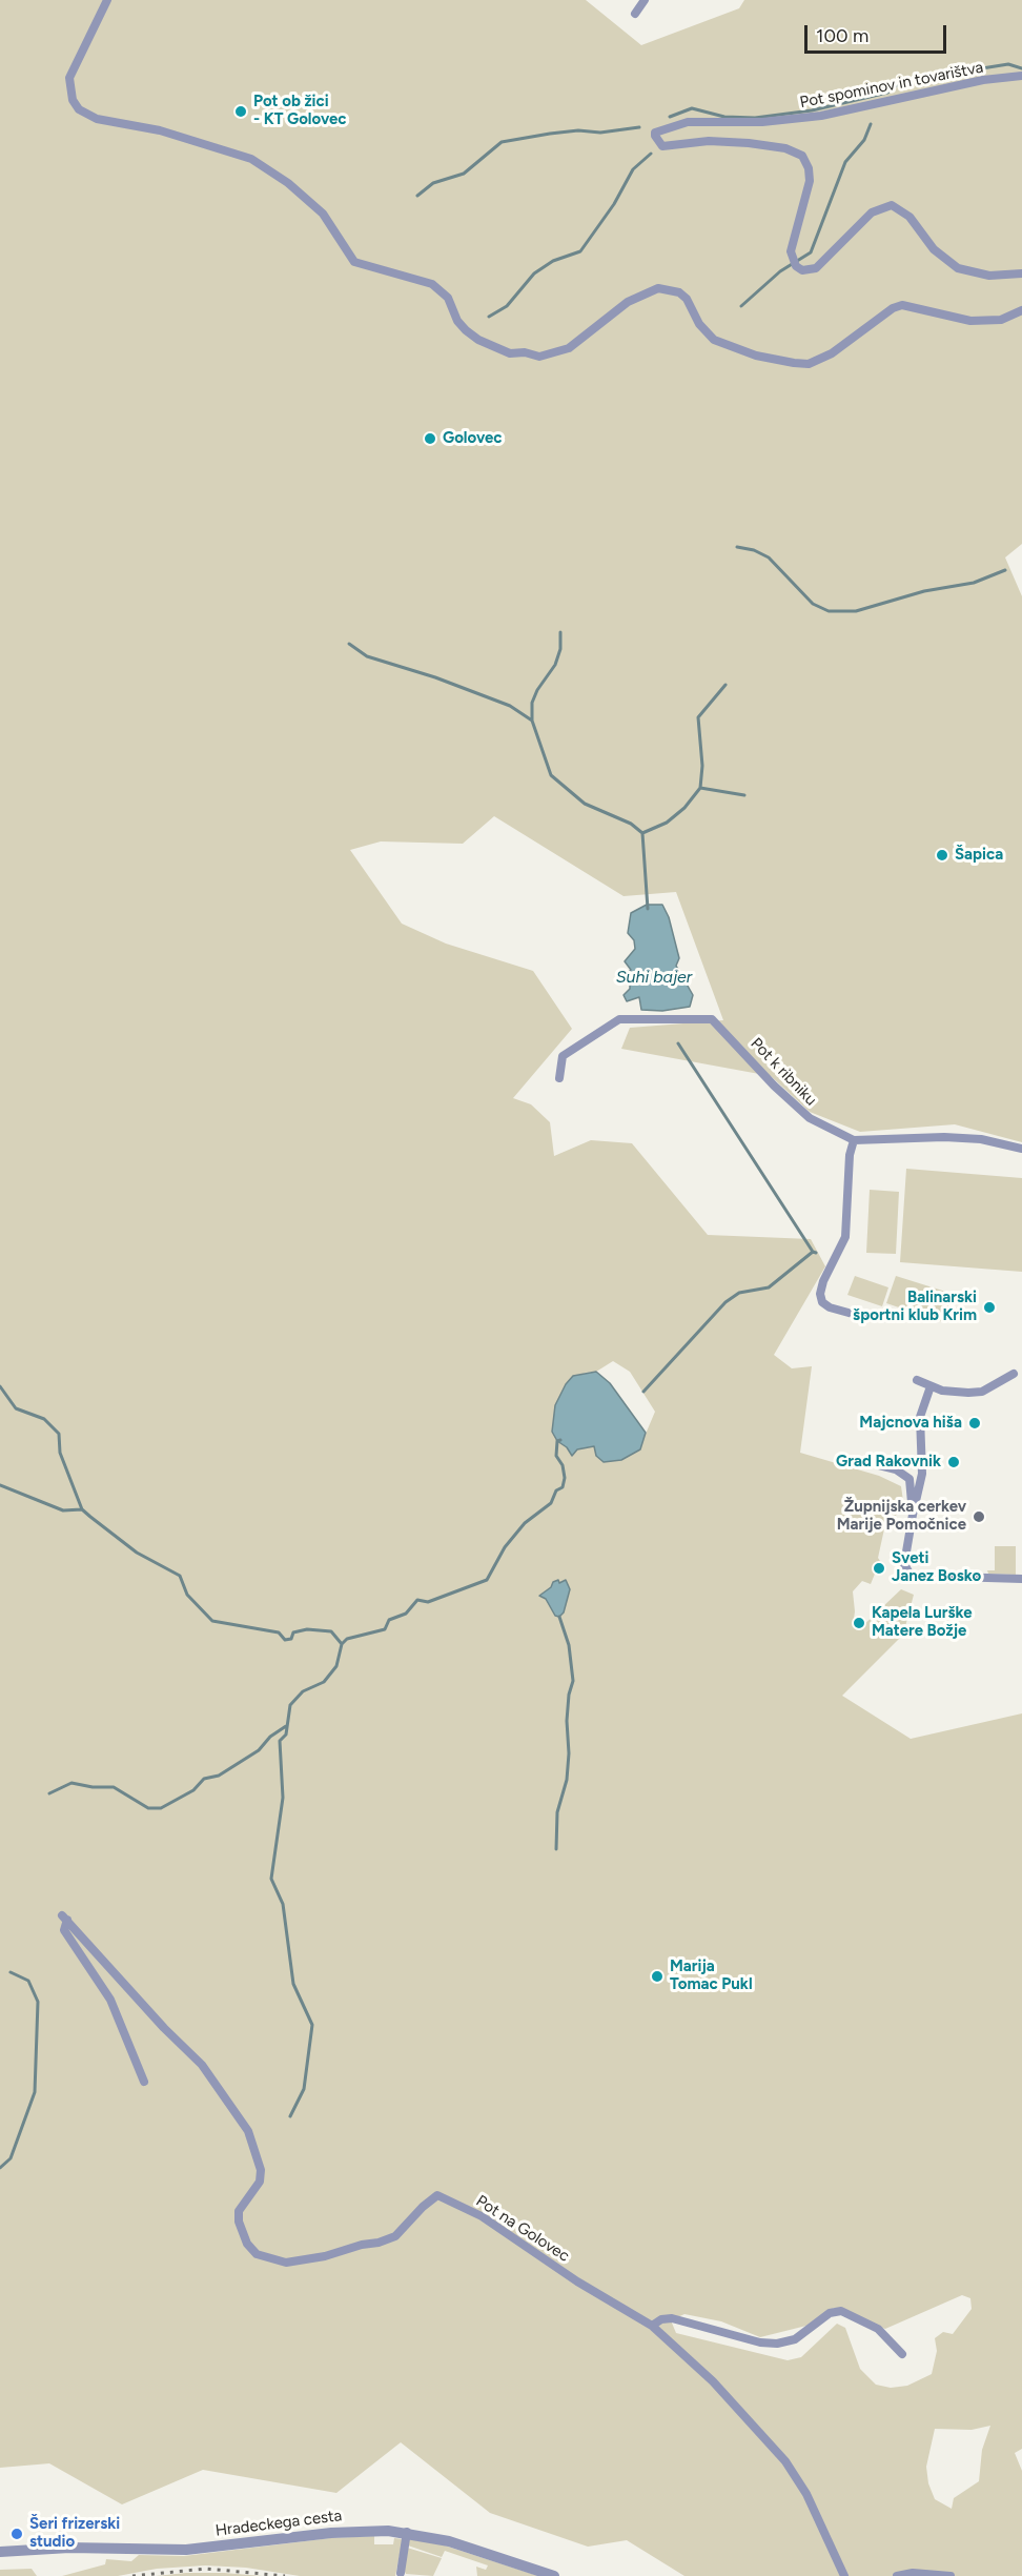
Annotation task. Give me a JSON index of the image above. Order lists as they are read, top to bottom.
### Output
{
  "streets": {
    "street": [
      "Pot spominov in tovarištva",
      "Pot k ribniku",
      "Pot na Golovec",
      "Hradeckega cesta"
    ]
  },
  "water": ["Suhi bajer"],
  "places": [
    "Pot ob žici - KT Golovec",
    "Golovec",
    "Šapica",
    "Balinarski športni klub Krim",
    "Majcnova hiša",
    "Grad Rakovnik",
    "Župnijska cerkev Marije Pomočnice",
    "Sveti Janez Bosko",
    "Kapela Lurške Matere Božje",
    "Marija Tomac Pukl",
    "Šeri frizerski studio"
  ],
  "scale_bar": "100 m"
}
